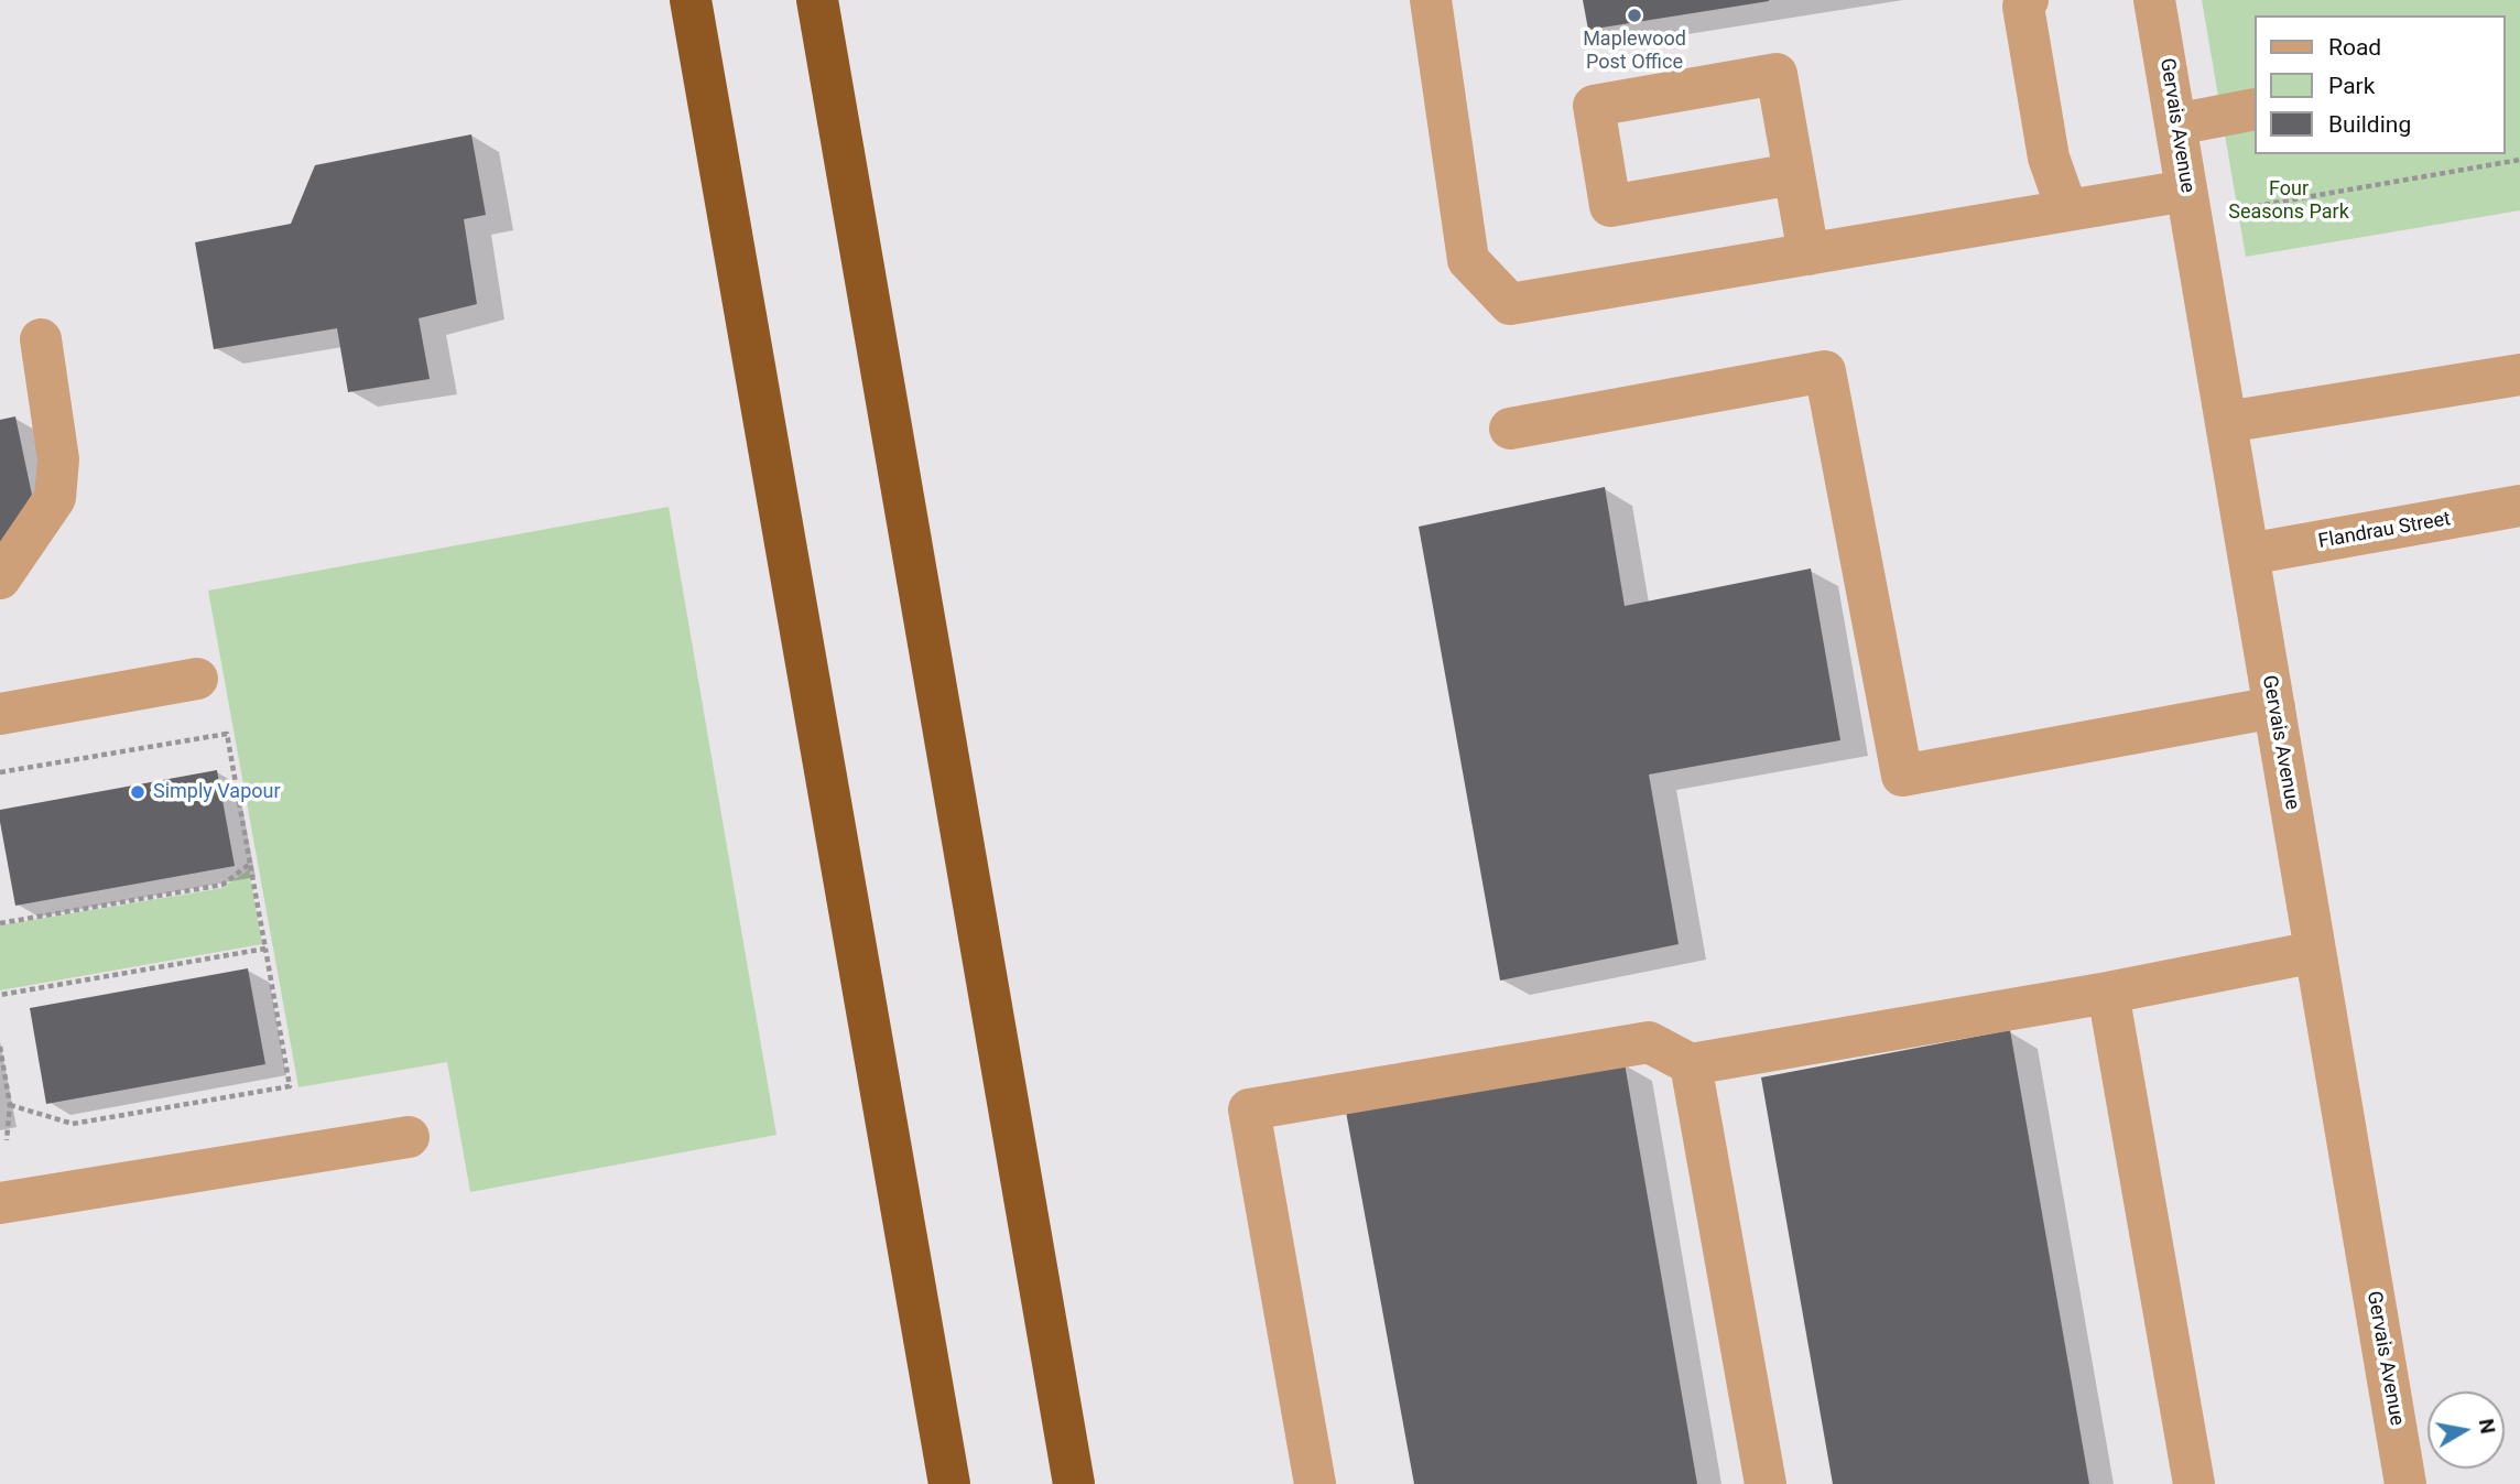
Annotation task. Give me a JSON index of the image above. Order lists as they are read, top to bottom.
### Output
{
  "streets": {
    "street": ["Gervais Avenue", "Flandrau Street"]
  },
  "crossings": [
    ["Gervais Avenue", "Flandrau Street"]
  ],
  "parks": ["Four Seasons Park"],
  "places": ["Maplewood Post Office", "Simply Vapour"],
  "legend": ["Road", "Park", "Building"],
  "north": "right"
}
